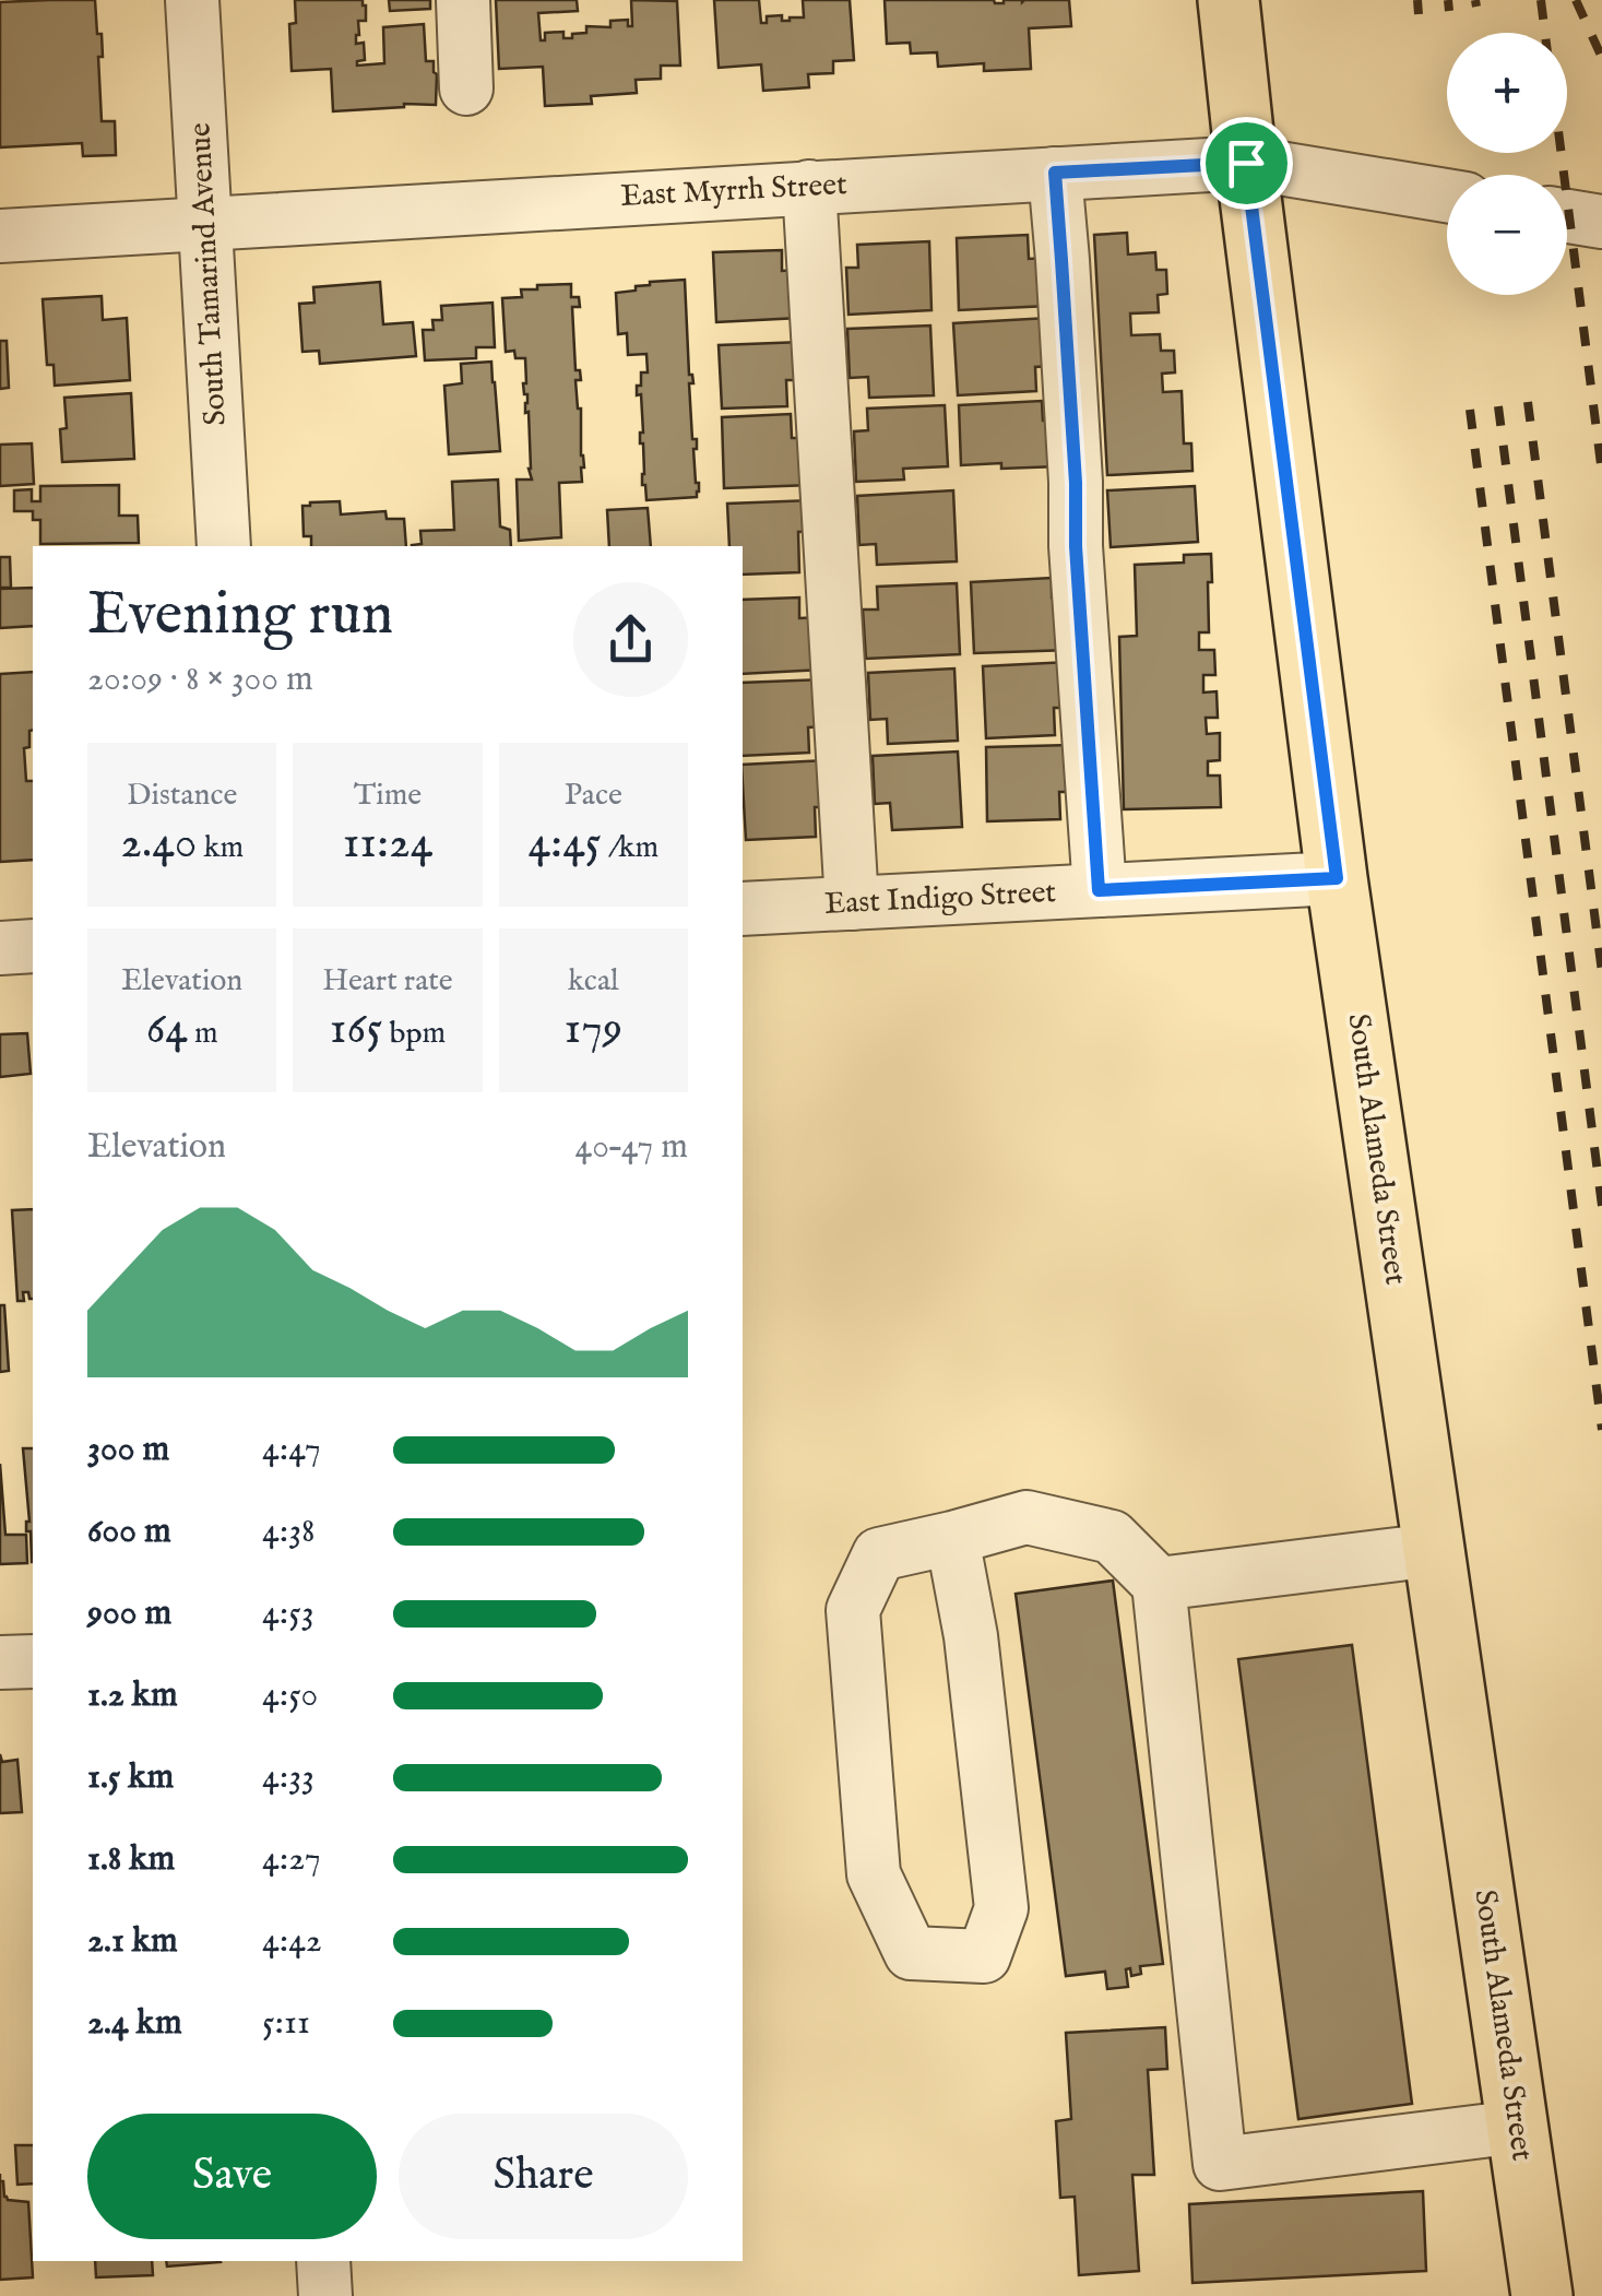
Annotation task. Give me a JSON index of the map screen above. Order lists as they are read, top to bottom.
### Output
{
  "streets": {
    "main road": ["South Alameda Street"],
    "street": ["East Myrrh Street", "South Tamarind Avenue", "East Indigo Street"]
  },
  "crossings": [
    ["East Myrrh Street", "South Tamarind Avenue"],
    ["East Myrrh Street", "South Alameda Street"],
    ["East Indigo Street", "South Alameda Street"]
  ],
  "page": {
    "map_buttons": ["+", "−"],
    "heading": ["Evening run", "20:09 · 8 × 300 m"],
    "stats": [
      ["Distance", "2.40 km"],
      ["Time", "11:24"],
      ["Pace", "4:45 /km"],
      ["Elevation", "64 m"],
      ["Heart rate", "165 bpm"],
      ["kcal", "179"]
    ],
    "chart": ["Elevation", "40–47 m"],
    "list": [
      {
        "name": "300 m",
        "note": "4:47"
      },
      {
        "name": "600 m",
        "note": "4:38"
      },
      {
        "name": "900 m",
        "note": "4:53"
      },
      {
        "name": "1.2 km",
        "note": "4:50"
      },
      {
        "name": "1.5 km",
        "note": "4:33"
      },
      {
        "name": "1.8 km",
        "note": "4:27"
      },
      {
        "name": "2.1 km",
        "note": "4:42"
      },
      {
        "name": "2.4 km",
        "note": "5:11"
      }
    ],
    "buttons": ["Save", "Share"]
  }
}
